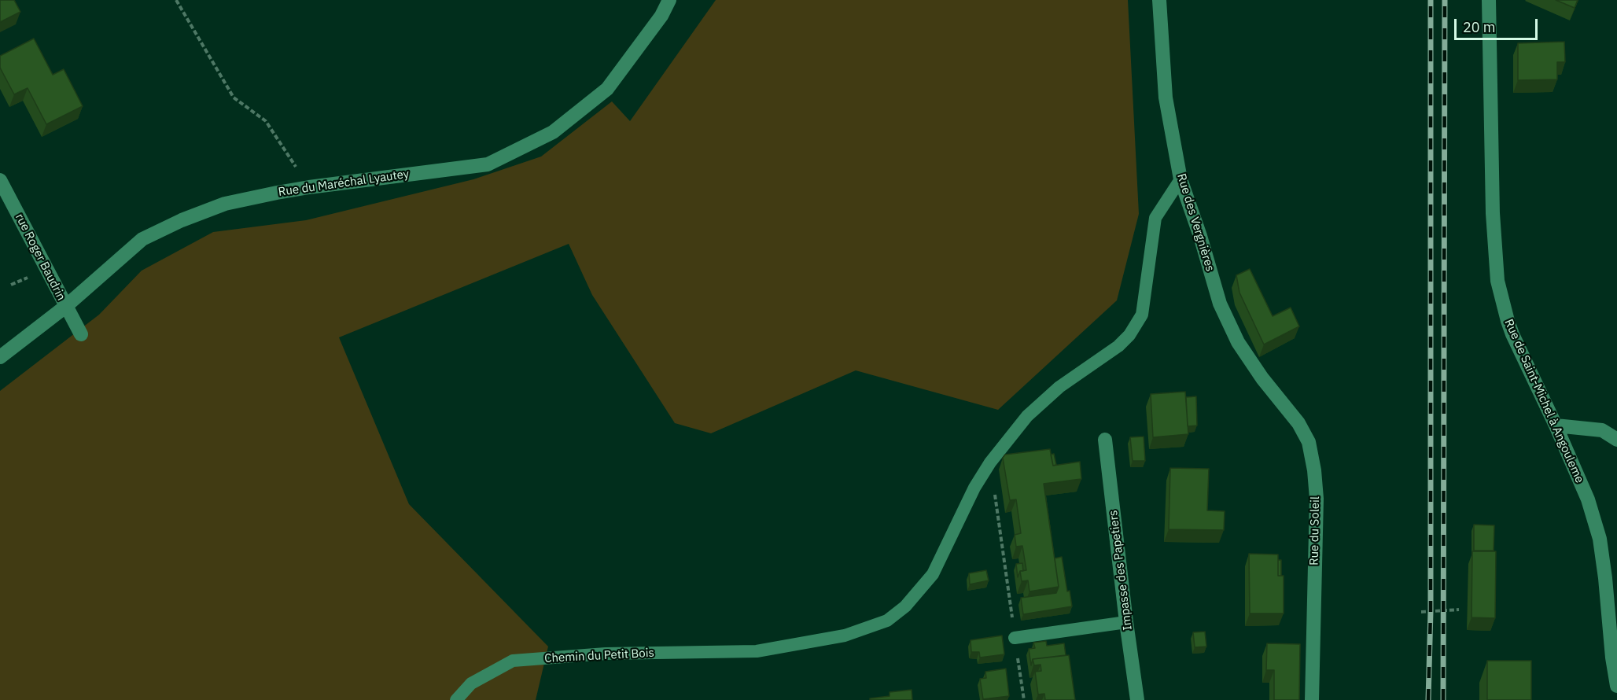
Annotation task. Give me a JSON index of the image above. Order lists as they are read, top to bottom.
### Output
{
  "streets": {
    "street": [
      "Rue du Maréchal Lyautey",
      "Rue des Vergnières",
      "rue Roger Baudrin",
      "Rue de Saint-Michel à Angouleme",
      "Rue du Soleil",
      "Impasse des Papetiers"
    ],
    "lane": ["Chemin du Petit Bois"]
  },
  "crossings": [
    ["Rue du Maréchal Lyautey", "rue Roger Baudrin"],
    ["Rue des Vergnières", "Rue du Soleil"],
    ["Rue des Vergnières", "Chemin du Petit Bois"]
  ],
  "scale_bar": "20 m"
}
